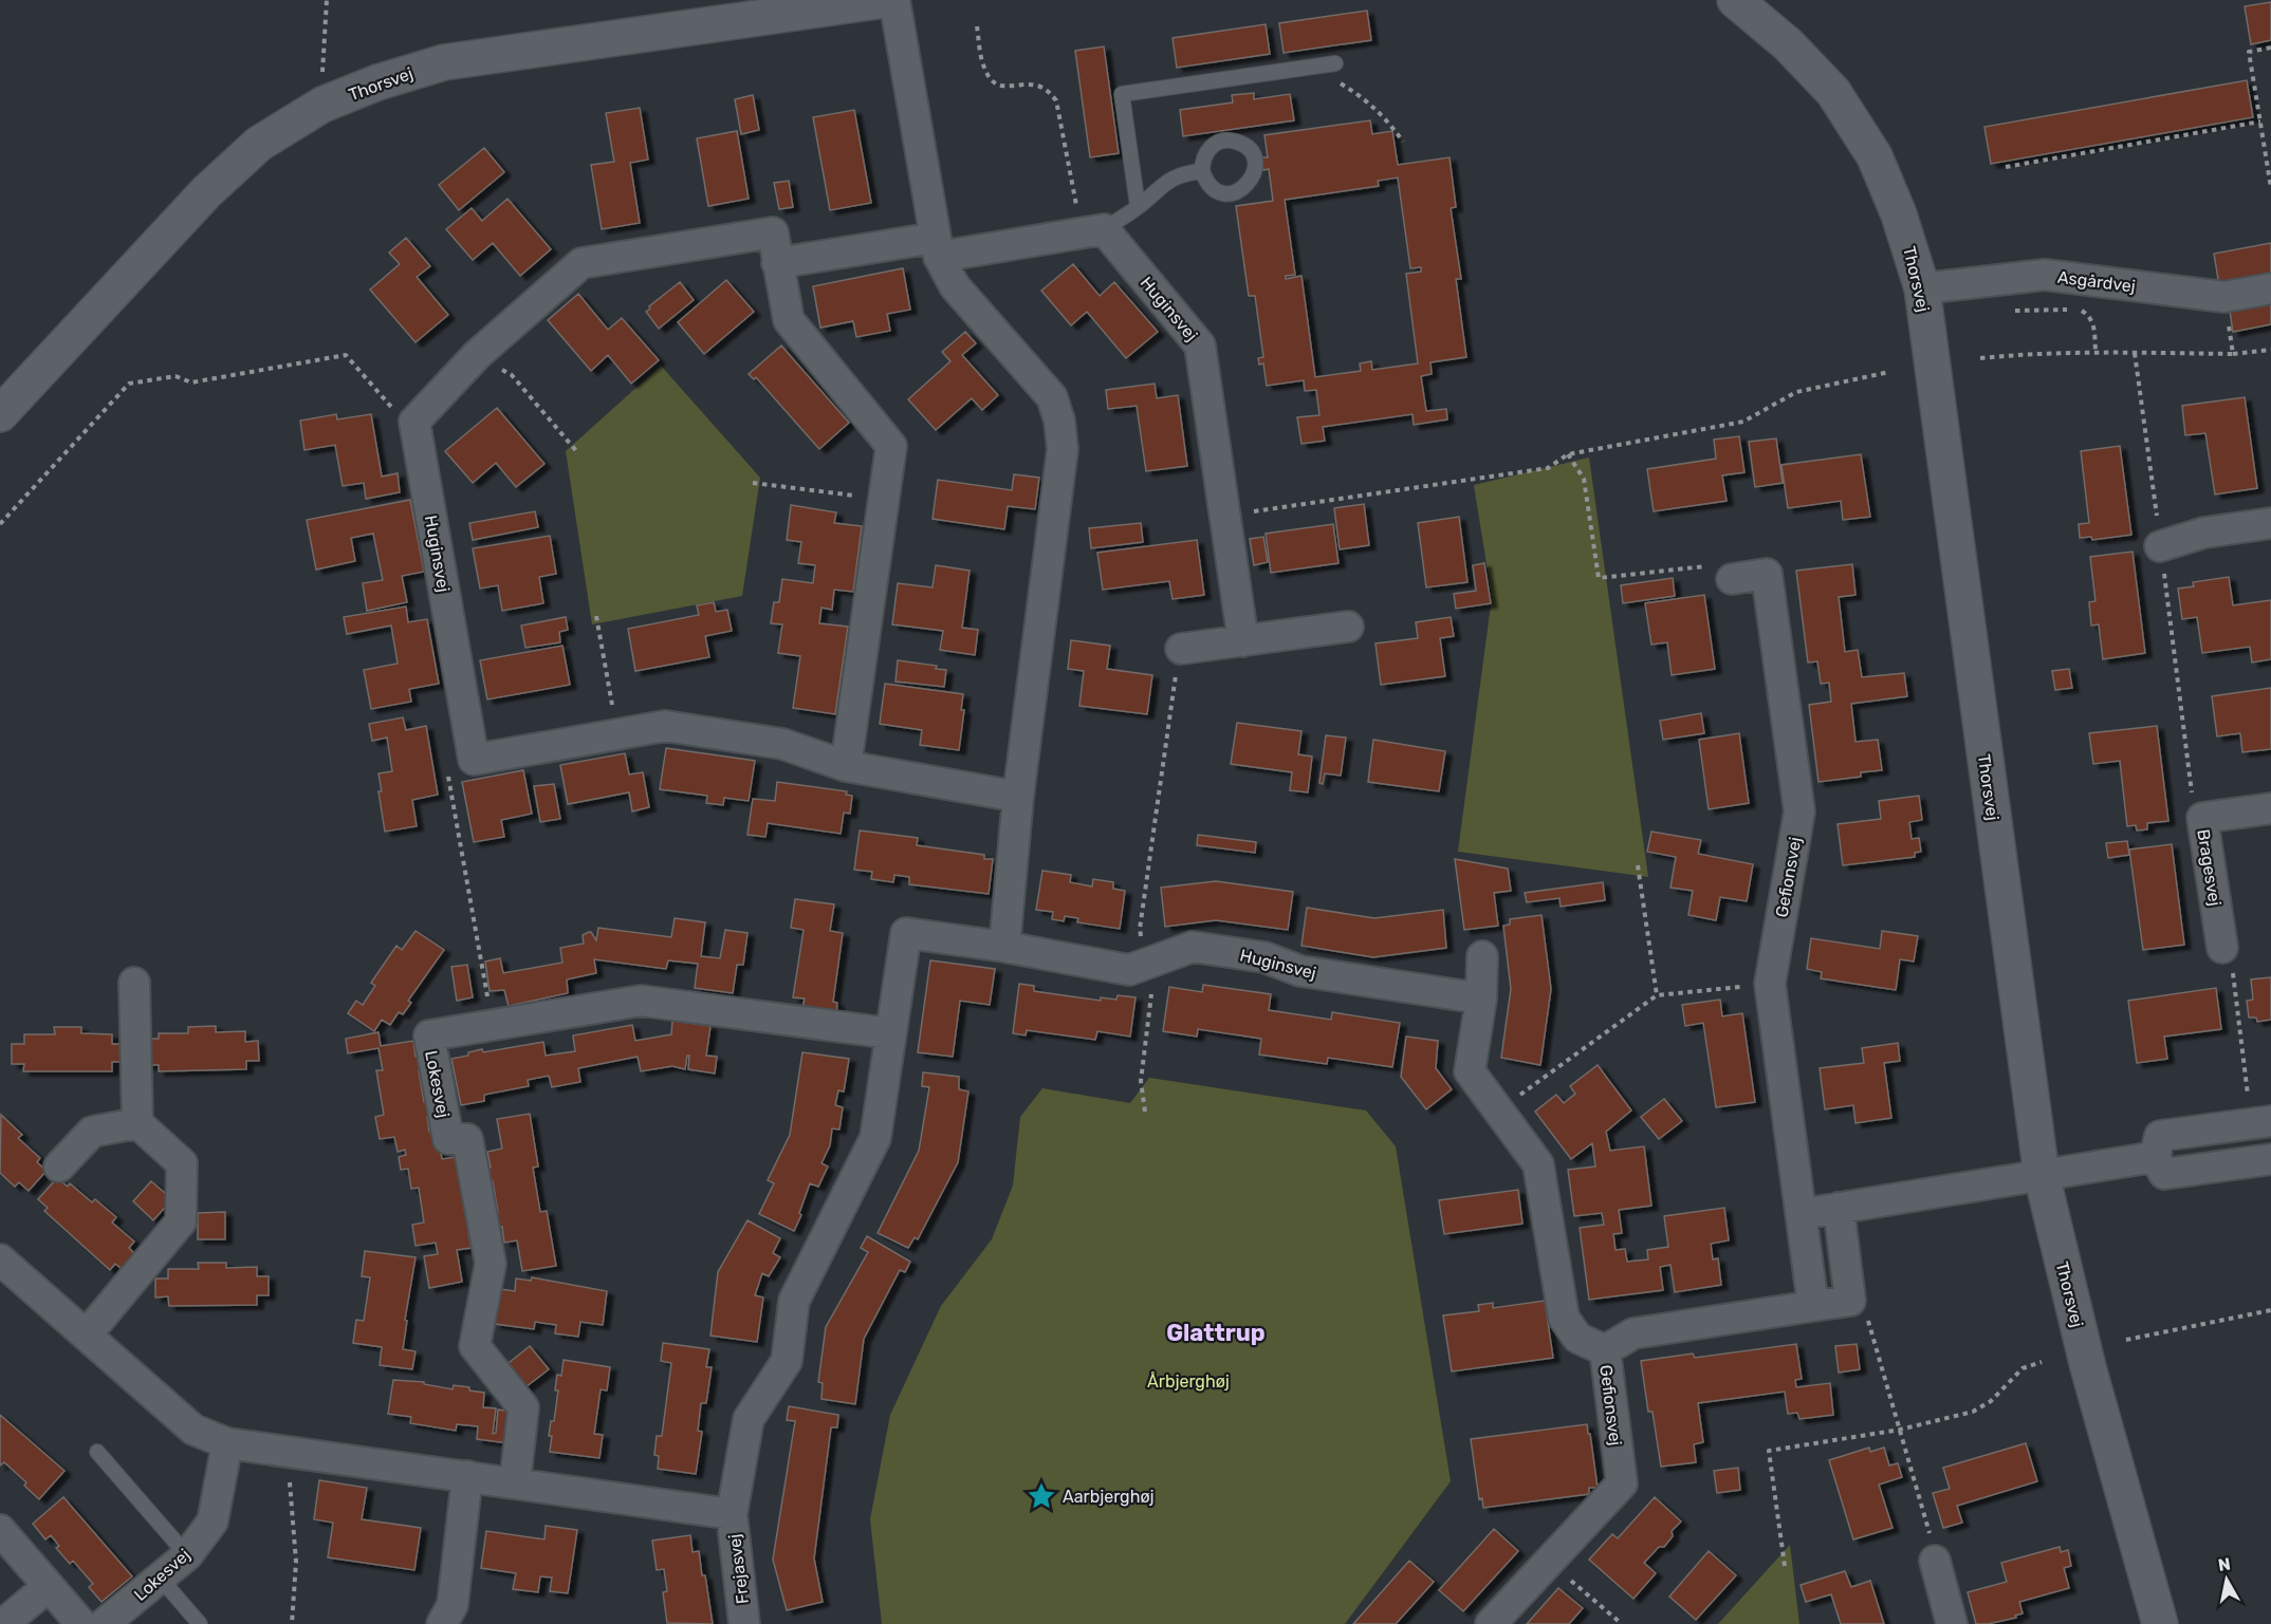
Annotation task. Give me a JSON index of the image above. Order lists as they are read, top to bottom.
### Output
{
  "streets": {
    "street": [
      "Thorsvej",
      "Asgårdvej",
      "Huginsvej",
      "Bragesvej",
      "Gefionsvej",
      "Lokesvej",
      "Frejasvej"
    ]
  },
  "crossings": [
    ["Thorsvej", "Asgårdvej"],
    ["Huginsvej", "Lokesvej"]
  ],
  "districts": ["Glattrup"],
  "parks": ["Årbjerghøj"],
  "places": {
    "place": ["Aarbjerghøj"]
  },
  "north": "top"
}
